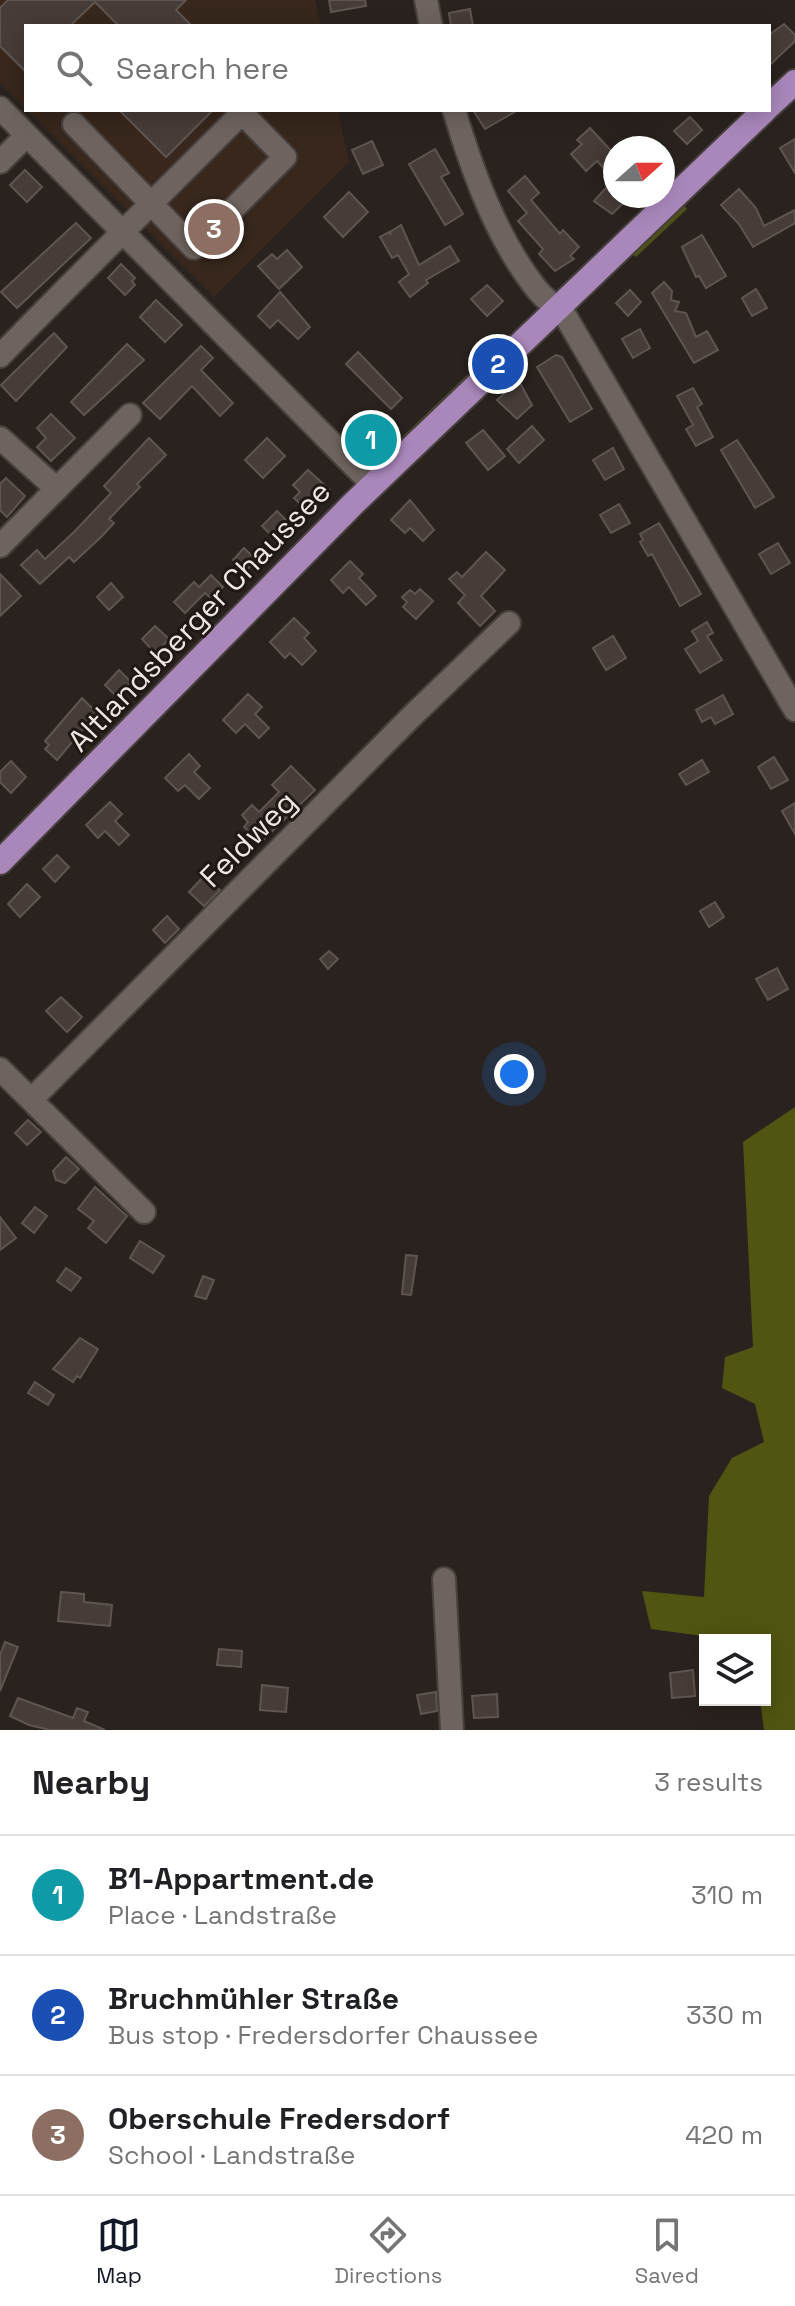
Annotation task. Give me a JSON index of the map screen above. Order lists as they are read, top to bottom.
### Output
{
  "streets": {
    "main road": ["Altlandsberger Chaussee"],
    "street": ["Feldweg"]
  },
  "north": "right",
  "page": {
    "search": "Search here",
    "pins": ["3", "2", "1"],
    "heading": ["Nearby", "3 results"],
    "list": [
      {
        "mark": "1",
        "name": "B1-Appartment.de",
        "note": "Place · Landstraße",
        "value": "310 m"
      },
      {
        "mark": "2",
        "name": "Bruchmühler Straße",
        "note": "Bus stop · Fredersdorfer Chaussee",
        "value": "330 m"
      },
      {
        "mark": "3",
        "name": "Oberschule Fredersdorf",
        "note": "School · Landstraße",
        "value": "420 m"
      }
    ],
    "nav": ["Map", "Directions", "Saved"]
  }
}
